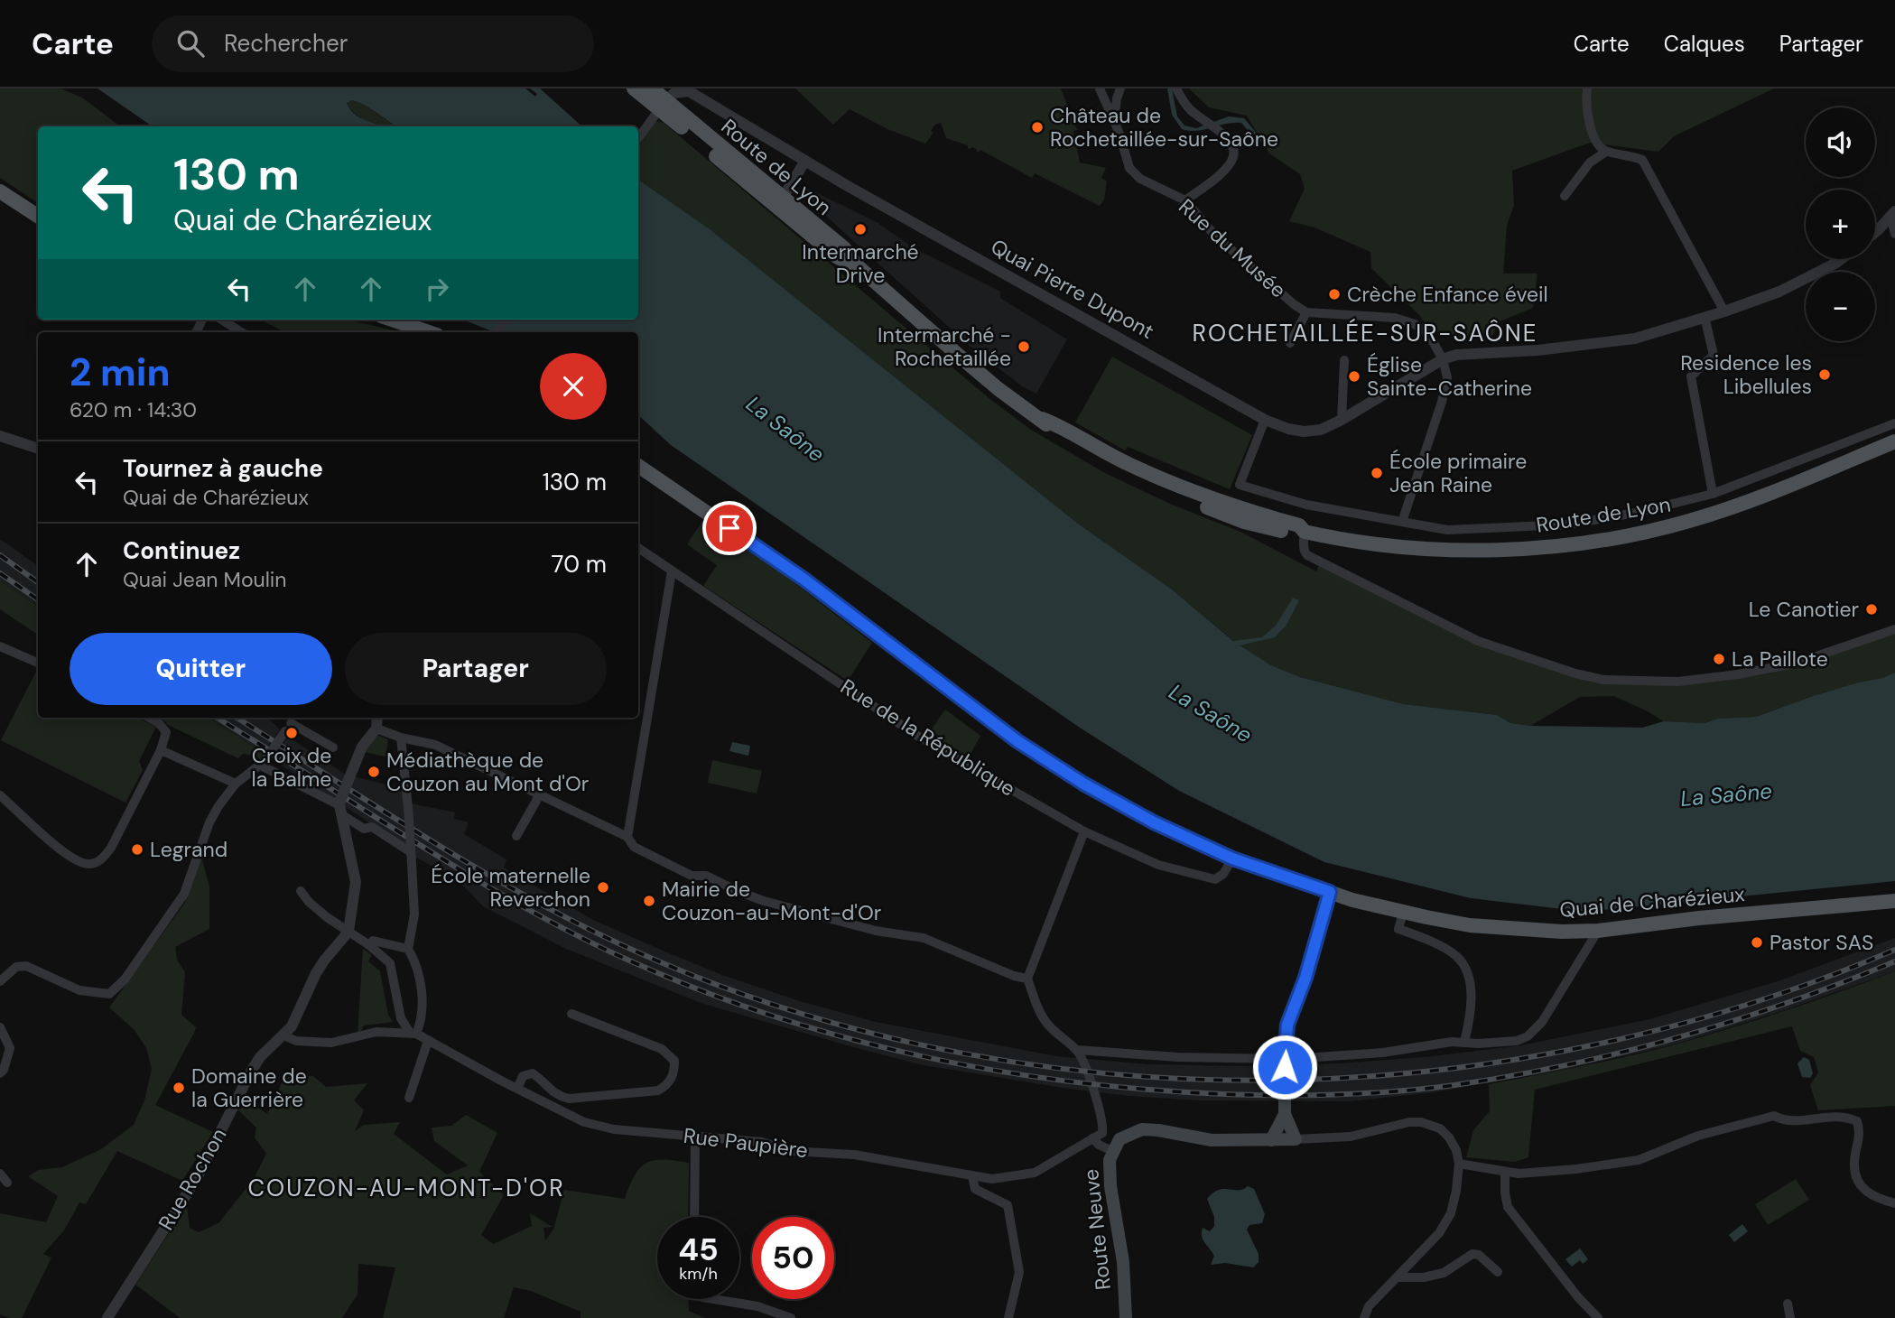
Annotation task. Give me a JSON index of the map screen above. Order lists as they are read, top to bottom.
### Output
{
  "streets": {
    "main road": ["Route de Lyon", "Quai de Charézieux", "Route Neuve"],
    "street": [
      "Rue du Musée",
      "Quai Pierre Dupont",
      "Rue de la République",
      "Rue Paupière",
      "Rue Rochon"
    ]
  },
  "crossings": [
    ["Route de Lyon", "Quai Pierre Dupont"],
    ["Rue du Musée", "Quai Pierre Dupont"],
    ["Rue de la République", "Quai de Charézieux"]
  ],
  "districts": ["ROCHETAILLÉE-SUR-SAÔNE", "COUZON-AU-MONT-D'OR"],
  "water": ["La Saône"],
  "places": [
    "Château de Rochetaillée-sur-Saône",
    "Intermarché Drive",
    "Crèche Enfance éveil",
    "Intermarché - Rochetaillée",
    "Residence les Libellules",
    "Église Sainte-Catherine",
    "École primaire Jean Raine",
    "Le Canotier",
    "La Paillote",
    "Croix de la Balme",
    "Médiathèque de Couzon au Mont d'Or",
    "Legrand",
    "École maternelle Reverchon",
    "Mairie de Couzon-au-Mont-d'Or",
    "Pastor SAS",
    "Domaine de la Guerrière"
  ],
  "page": {
    "header": "Carte",
    "search": "Rechercher",
    "nav": ["Carte", "Calques", "Partager"],
    "map_buttons": ["+", "−"],
    "turn": ["130 m", "Quai de Charézieux"],
    "heading": ["2 min", "620 m · 14:30"],
    "list": [
      {
        "name": "Tournez à gauche",
        "note": "Quai de Charézieux",
        "value": "130 m"
      },
      {
        "name": "Continuez",
        "note": "Quai Jean Moulin",
        "value": "70 m"
      }
    ],
    "buttons": ["Quitter", "Partager"],
    "speed": "45 km/h",
    "limit": "50"
  }
}
